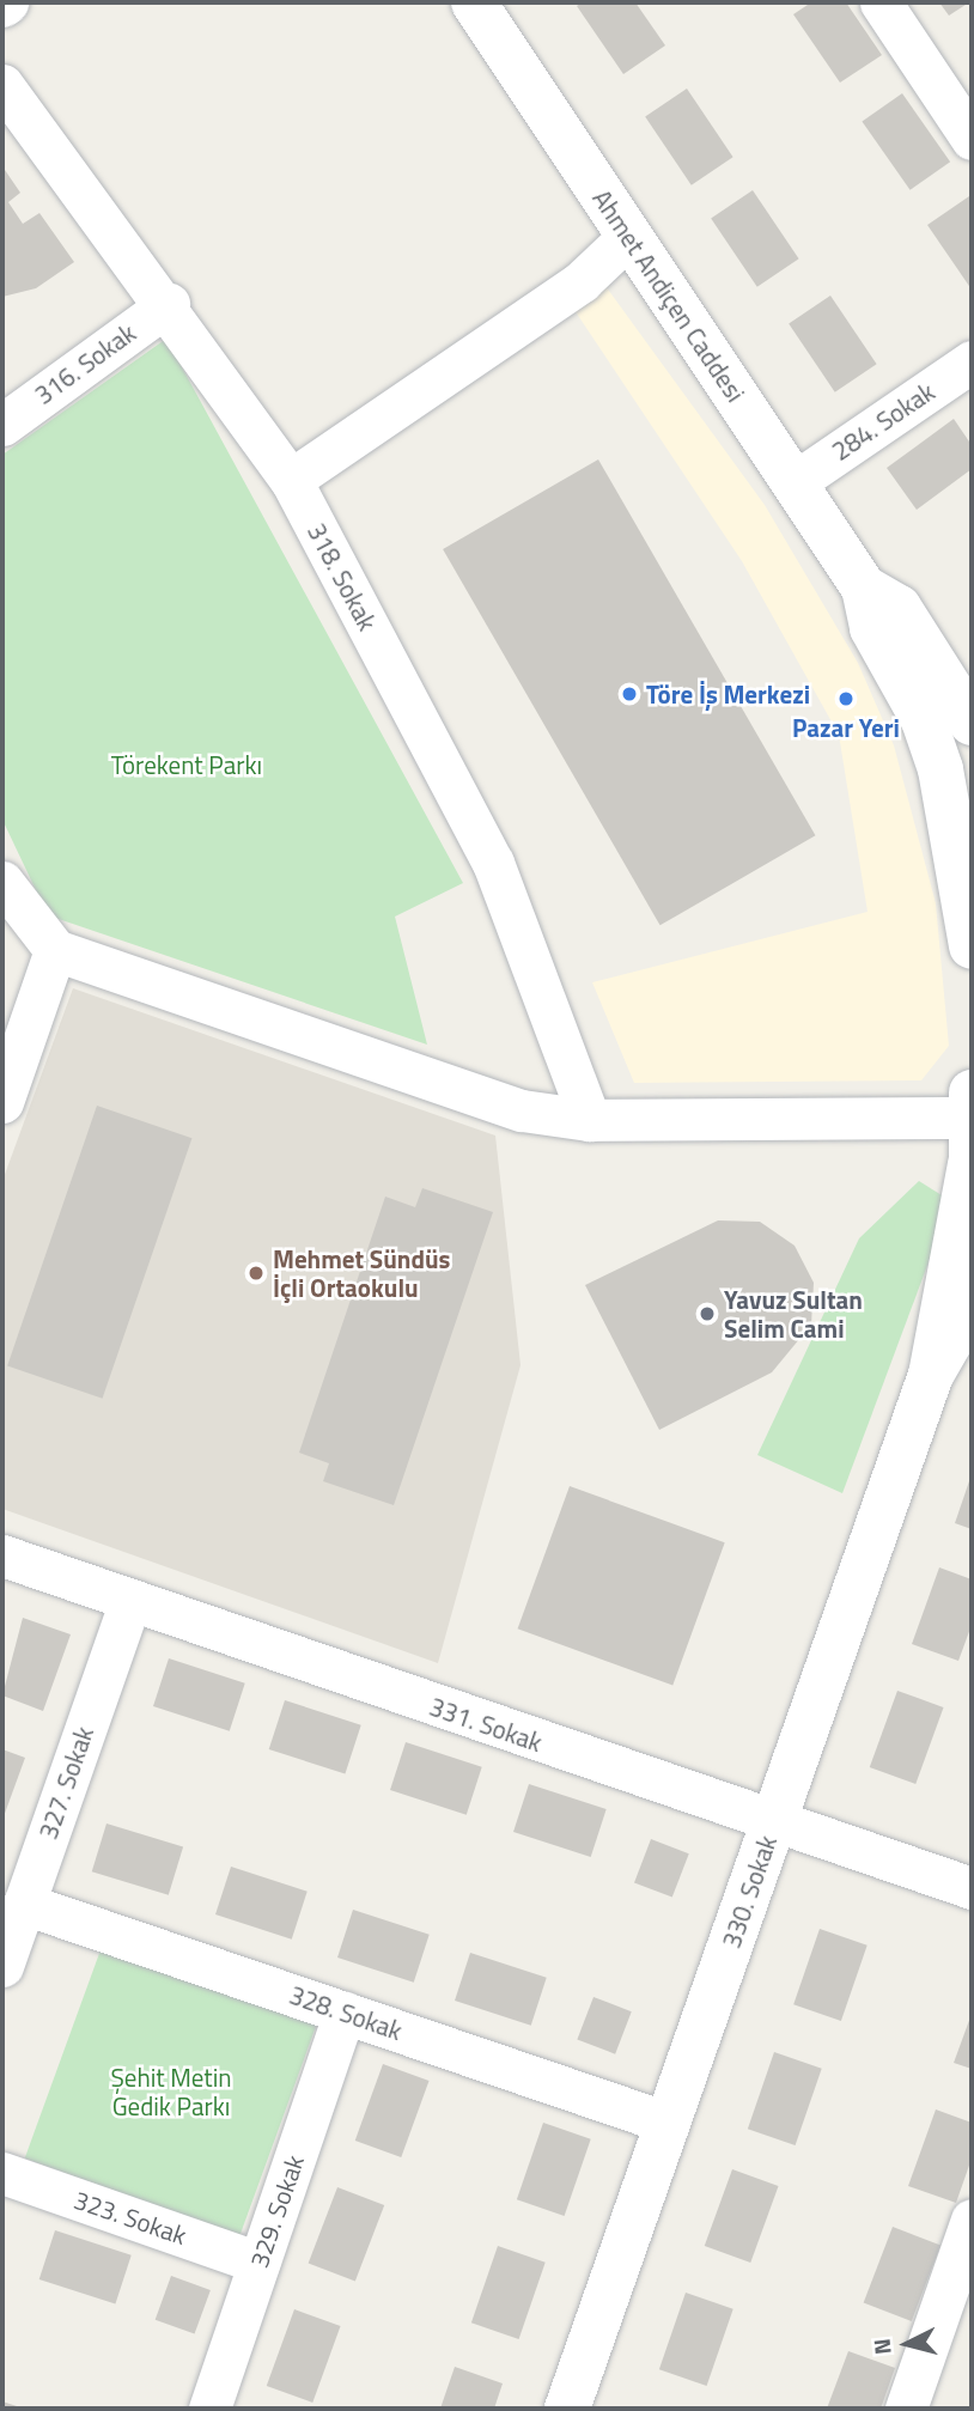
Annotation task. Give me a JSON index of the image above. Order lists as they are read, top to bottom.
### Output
{
  "streets": {
    "street": [
      "Ahmet Andiçen Caddesi",
      "316. Sokak",
      "284. Sokak",
      "318. Sokak",
      "331. Sokak",
      "327. Sokak",
      "330. Sokak",
      "328. Sokak",
      "329. Sokak",
      "323. Sokak"
    ]
  },
  "crossings": [
    ["Ahmet Andiçen Caddesi", "284. Sokak"],
    ["316. Sokak", "318. Sokak"],
    ["331. Sokak", "327. Sokak"],
    ["331. Sokak", "330. Sokak"],
    ["327. Sokak", "328. Sokak"],
    ["330. Sokak", "328. Sokak"],
    ["328. Sokak", "329. Sokak"],
    ["329. Sokak", "323. Sokak"]
  ],
  "parks": ["Törekent Parkı", "Şehit Metin Gedik Parkı"],
  "places": [
    "Töre İş Merkezi",
    "Pazar Yeri",
    "Mehmet Sündüs İçli Ortaokulu",
    "Yavuz Sultan Selim Cami"
  ],
  "north": "left"
}
